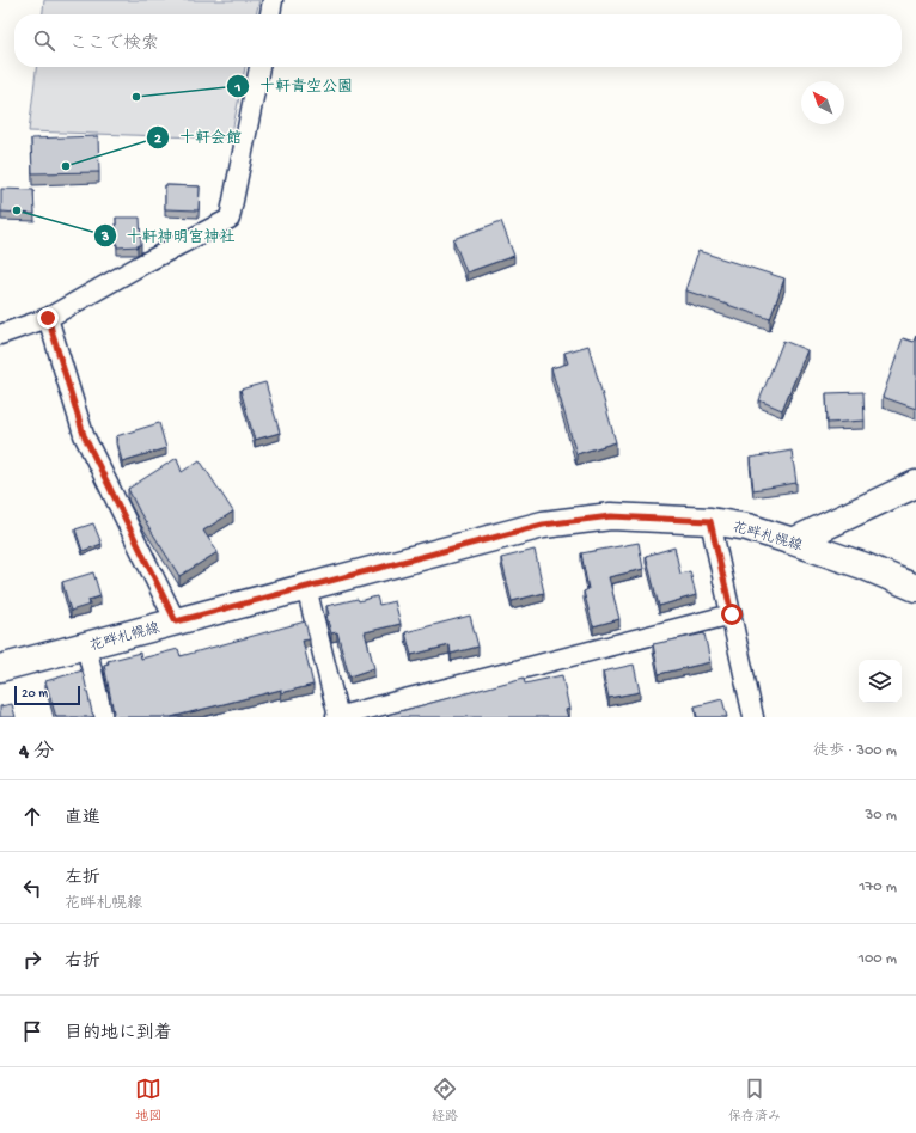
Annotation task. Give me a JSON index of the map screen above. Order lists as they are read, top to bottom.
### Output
{
  "streets": {
    "main road": ["花畔札幌線"]
  },
  "places": ["十軒青空公園", "十軒会館", "十軒神明宮神社"],
  "scale_bar": "20 m",
  "north": "top left",
  "page": {
    "search": "ここで検索",
    "scale": "20 m",
    "heading": ["4 分", "徒歩 · 300 m"],
    "list": [
      ["直進", "30 m"],
      ["左折", "花畔札幌線", "170 m"],
      ["右折", "100 m"],
      "目的地に到着"
    ],
    "nav": ["地図", "経路", "保存済み"]
  }
}
